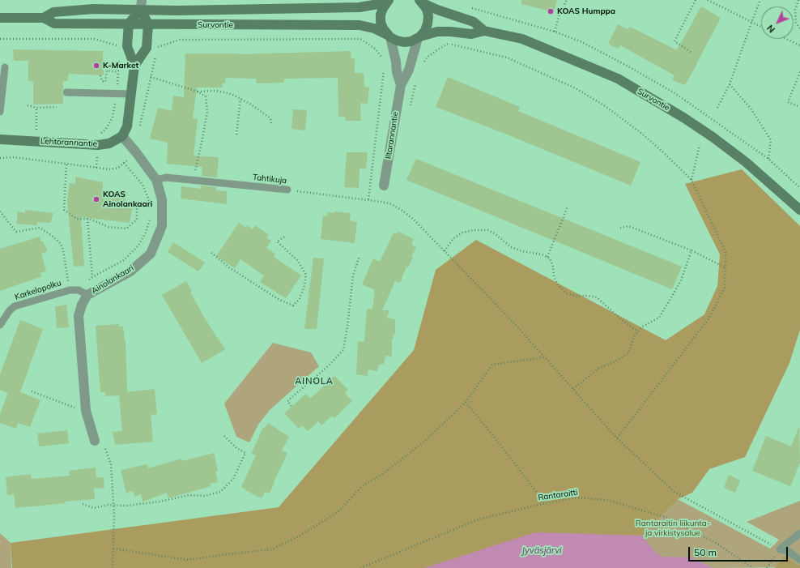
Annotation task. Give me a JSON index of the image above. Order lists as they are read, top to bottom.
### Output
{
  "streets": {
    "main road": ["Survontie", "Lehtorannantie"],
    "street": ["Iltarannantie", "Ainolankaari"],
    "lane": ["Tahtikuja", "Karkelopolku"],
    "path": ["Rantaraitti"]
  },
  "crossings": [
    ["Survontie", "Iltarannantie"],
    ["Lehtorannantie", "Ainolankaari"],
    ["Tahtikuja", "Ainolankaari"],
    ["Ainolankaari", "Karkelopolku"]
  ],
  "districts": ["AINOLA"],
  "water": ["Jyväsjärvi"],
  "parks": ["Rantaraitin liikunta- ja virkistysalue"],
  "places": ["KOAS Humppa", "K-Market", "KOAS Ainolankaari"],
  "scale_bar": "50 m",
  "north": "bottom left"
}
